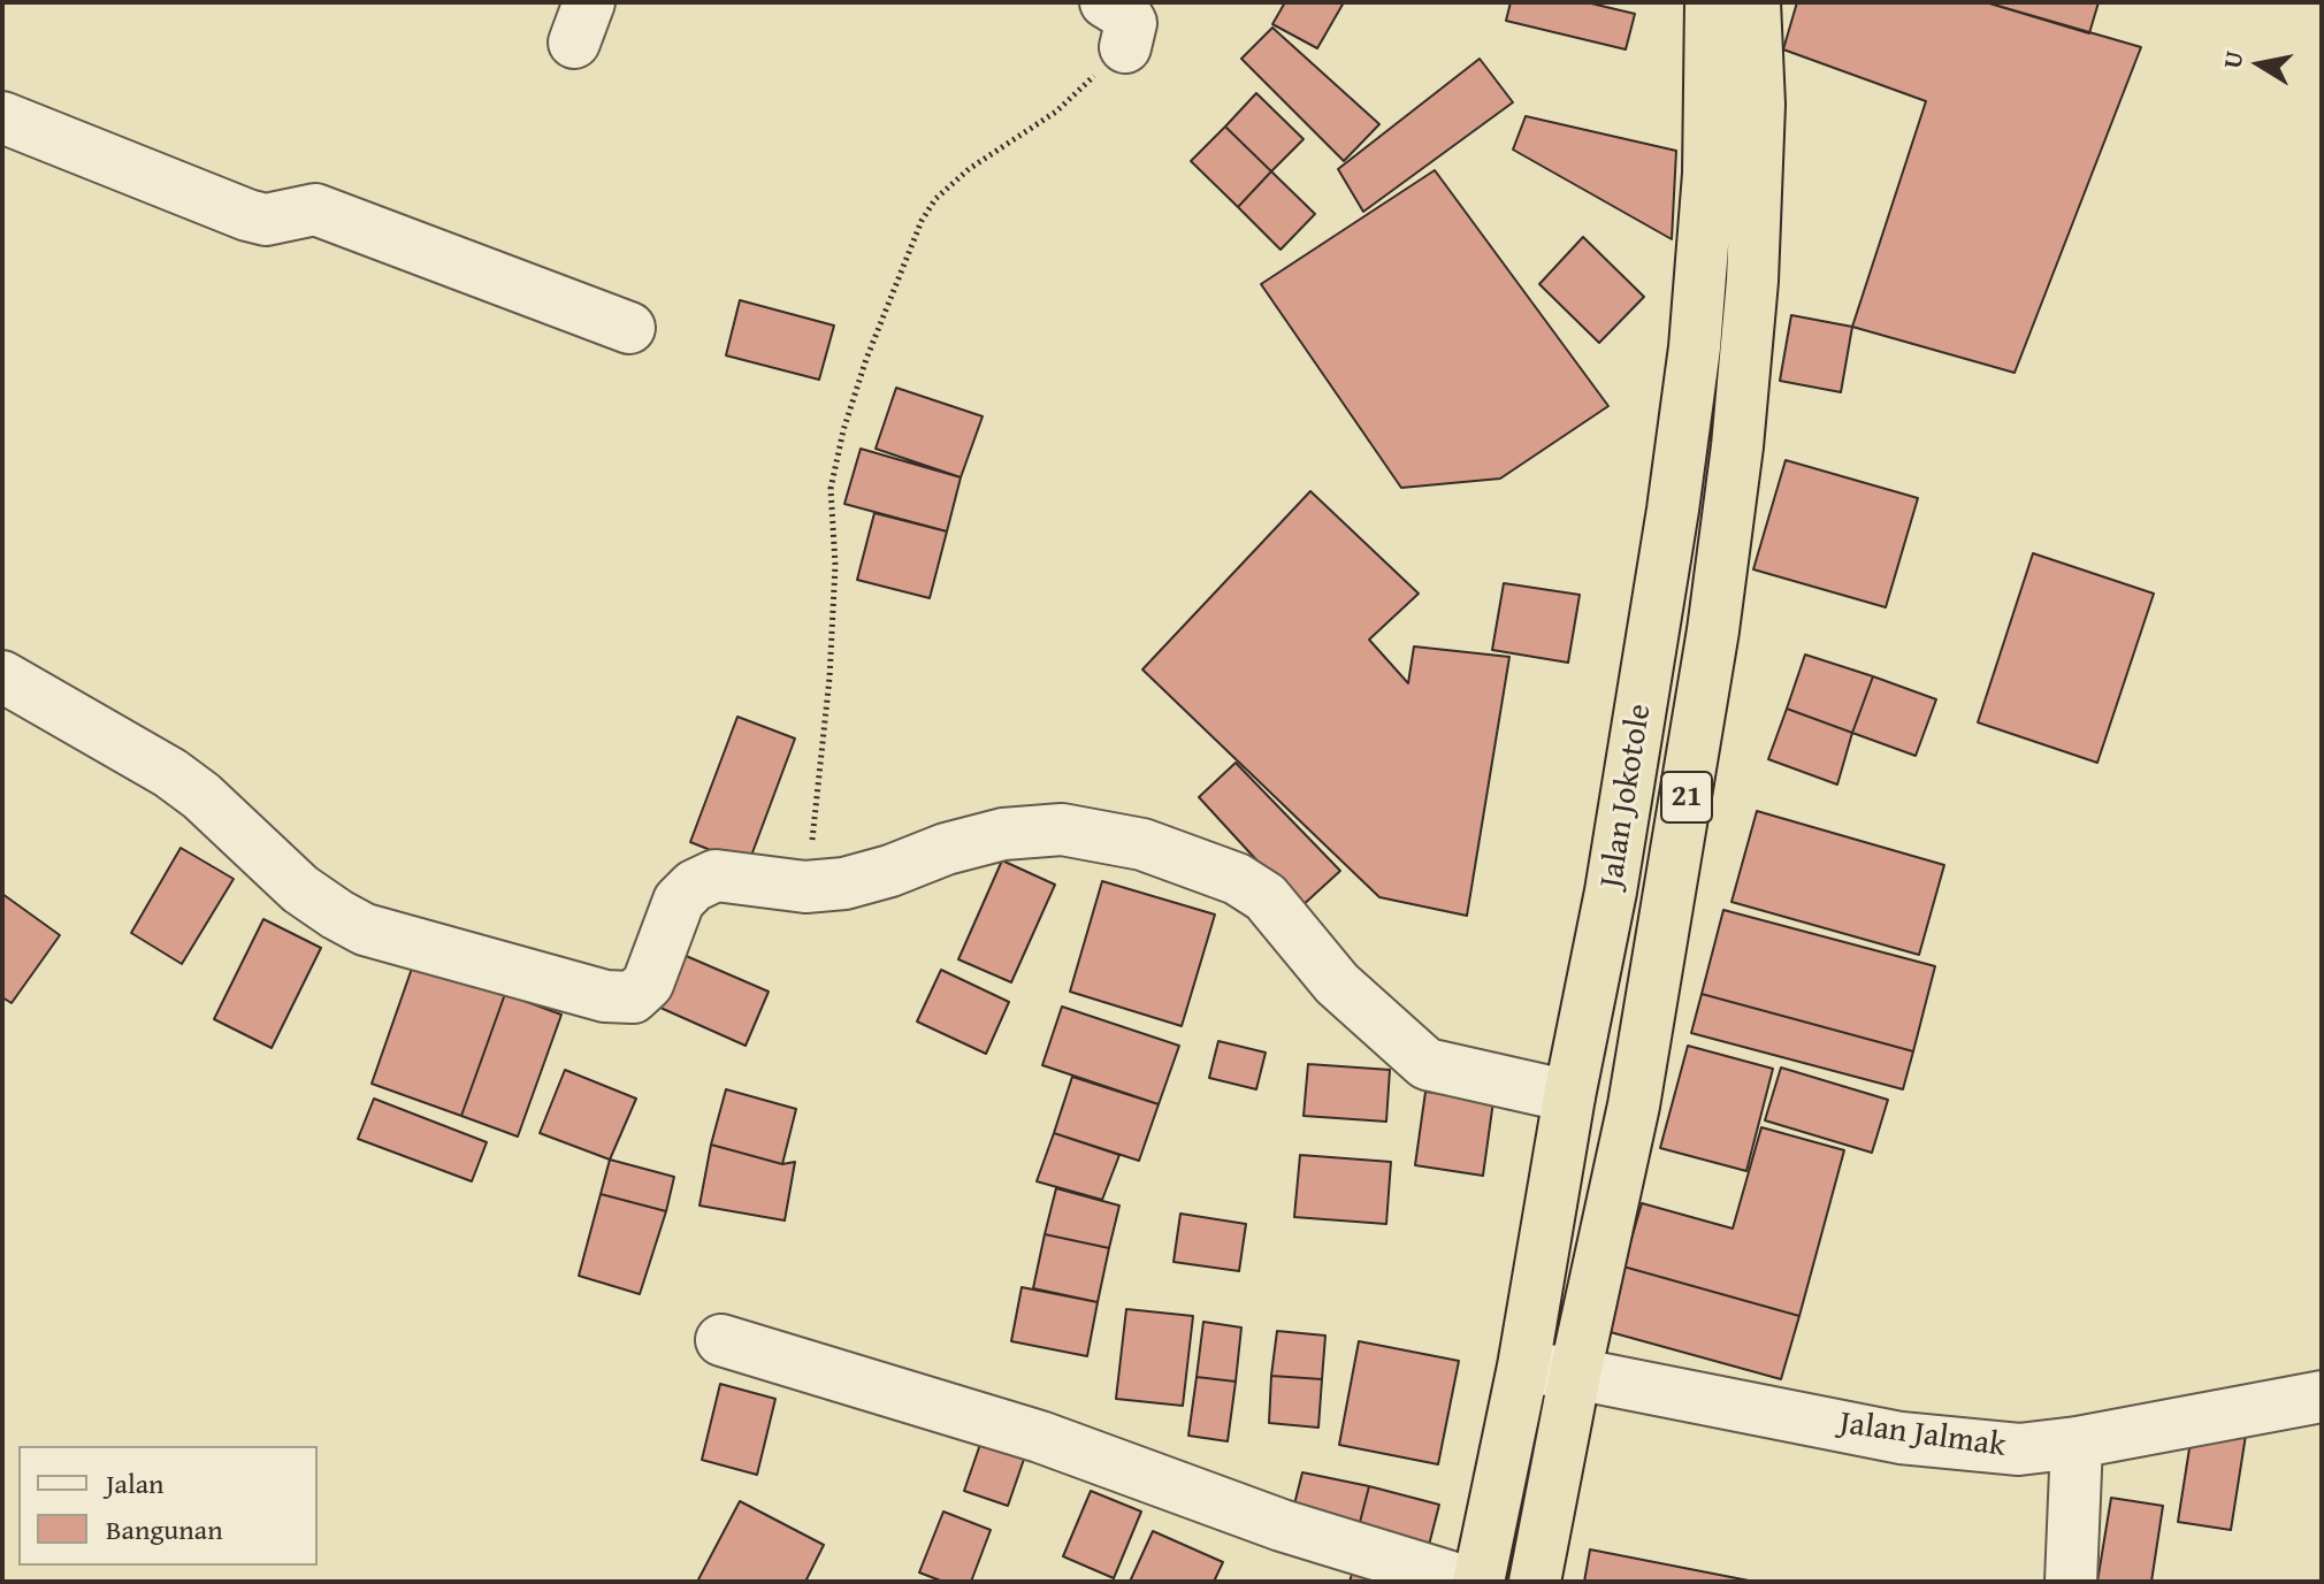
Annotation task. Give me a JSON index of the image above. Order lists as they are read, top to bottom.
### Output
{
  "streets": {
    "highway": ["Jalan Jokotole", "21"],
    "street": ["Jalan Jalmak"]
  },
  "crossings": [
    ["Jalan Jokotole", "Jalan Jalmak"]
  ],
  "legend": ["Jalan", "Bangunan"],
  "north": "left"
}
